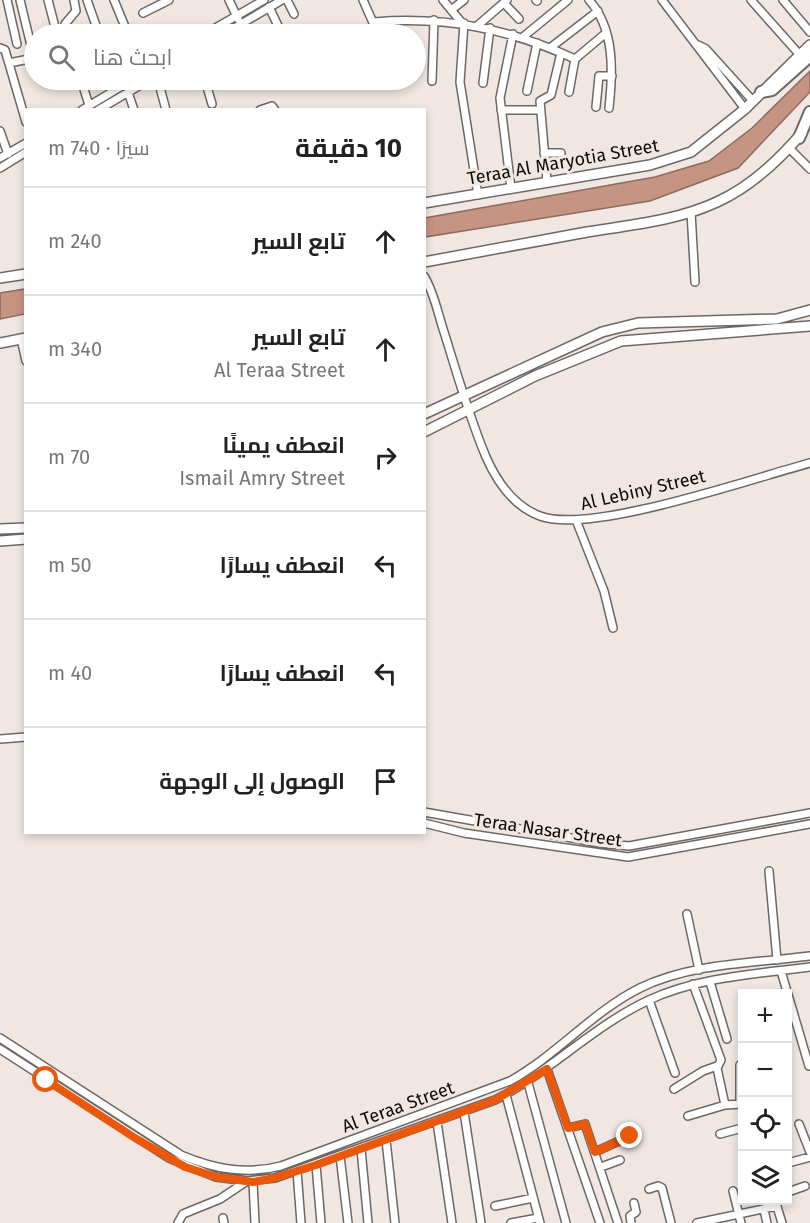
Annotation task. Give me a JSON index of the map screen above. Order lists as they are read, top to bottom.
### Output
{
  "streets": {
    "main road": ["Teraa Al Maryotia Street"],
    "street": ["Al Lebiny Street", "Teraa Nasar Street", "Al Teraa Street"]
  },
  "page": {
    "search": "ابحث هنا",
    "heading": ["10 دقيقة", "سيرًا · 740 m"],
    "list": [
      ["تابع السير", "240 m"],
      ["تابع السير", "Al Teraa Street", "340 m"],
      ["انعطف يمينًا", "Ismail Amry Street", "70 m"],
      ["انعطف يسارًا", "50 m"],
      ["انعطف يسارًا", "40 m"],
      "الوصول إلى الوجهة"
    ],
    "map_buttons": ["+", "−"]
  }
}
